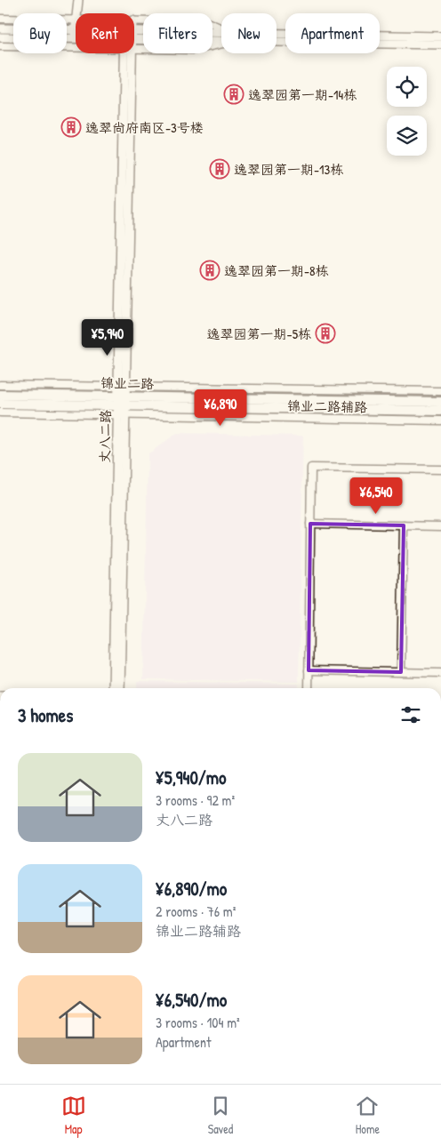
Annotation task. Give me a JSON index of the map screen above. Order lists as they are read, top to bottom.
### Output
{
  "streets": {
    "main road": ["锦业二路"],
    "street": ["锦业二路辅路", "丈八二路"]
  },
  "crossings": [
    ["锦业二路", "丈八二路"],
    ["锦业二路辅路", "丈八二路"]
  ],
  "places": {
    "building": [
      "逸翠园第一期-14栋",
      "逸翠尚府南区-3号楼",
      "逸翠园第一期-13栋",
      "逸翠园第一期-8栋",
      "逸翠园第一期-5栋"
    ]
  },
  "page": {
    "chip": [
      "Buy",
      "Rent",
      "Filters",
      "New",
      "Apartment"
    ],
    "price": ["¥5,940", "¥6,890", "¥6,540"],
    "heading": "3 homes",
    "list": [
      {
        "name": "¥5,940/mo",
        "note": "3 rooms · 92 m² · 丈八二路"
      },
      {
        "name": "¥6,890/mo",
        "note": "2 rooms · 76 m² · 锦业二路辅路"
      },
      {
        "name": "¥6,540/mo",
        "note": "3 rooms · 104 m² · Apartment"
      }
    ],
    "tabs": ["Map", "Saved", "Home"]
  }
}
